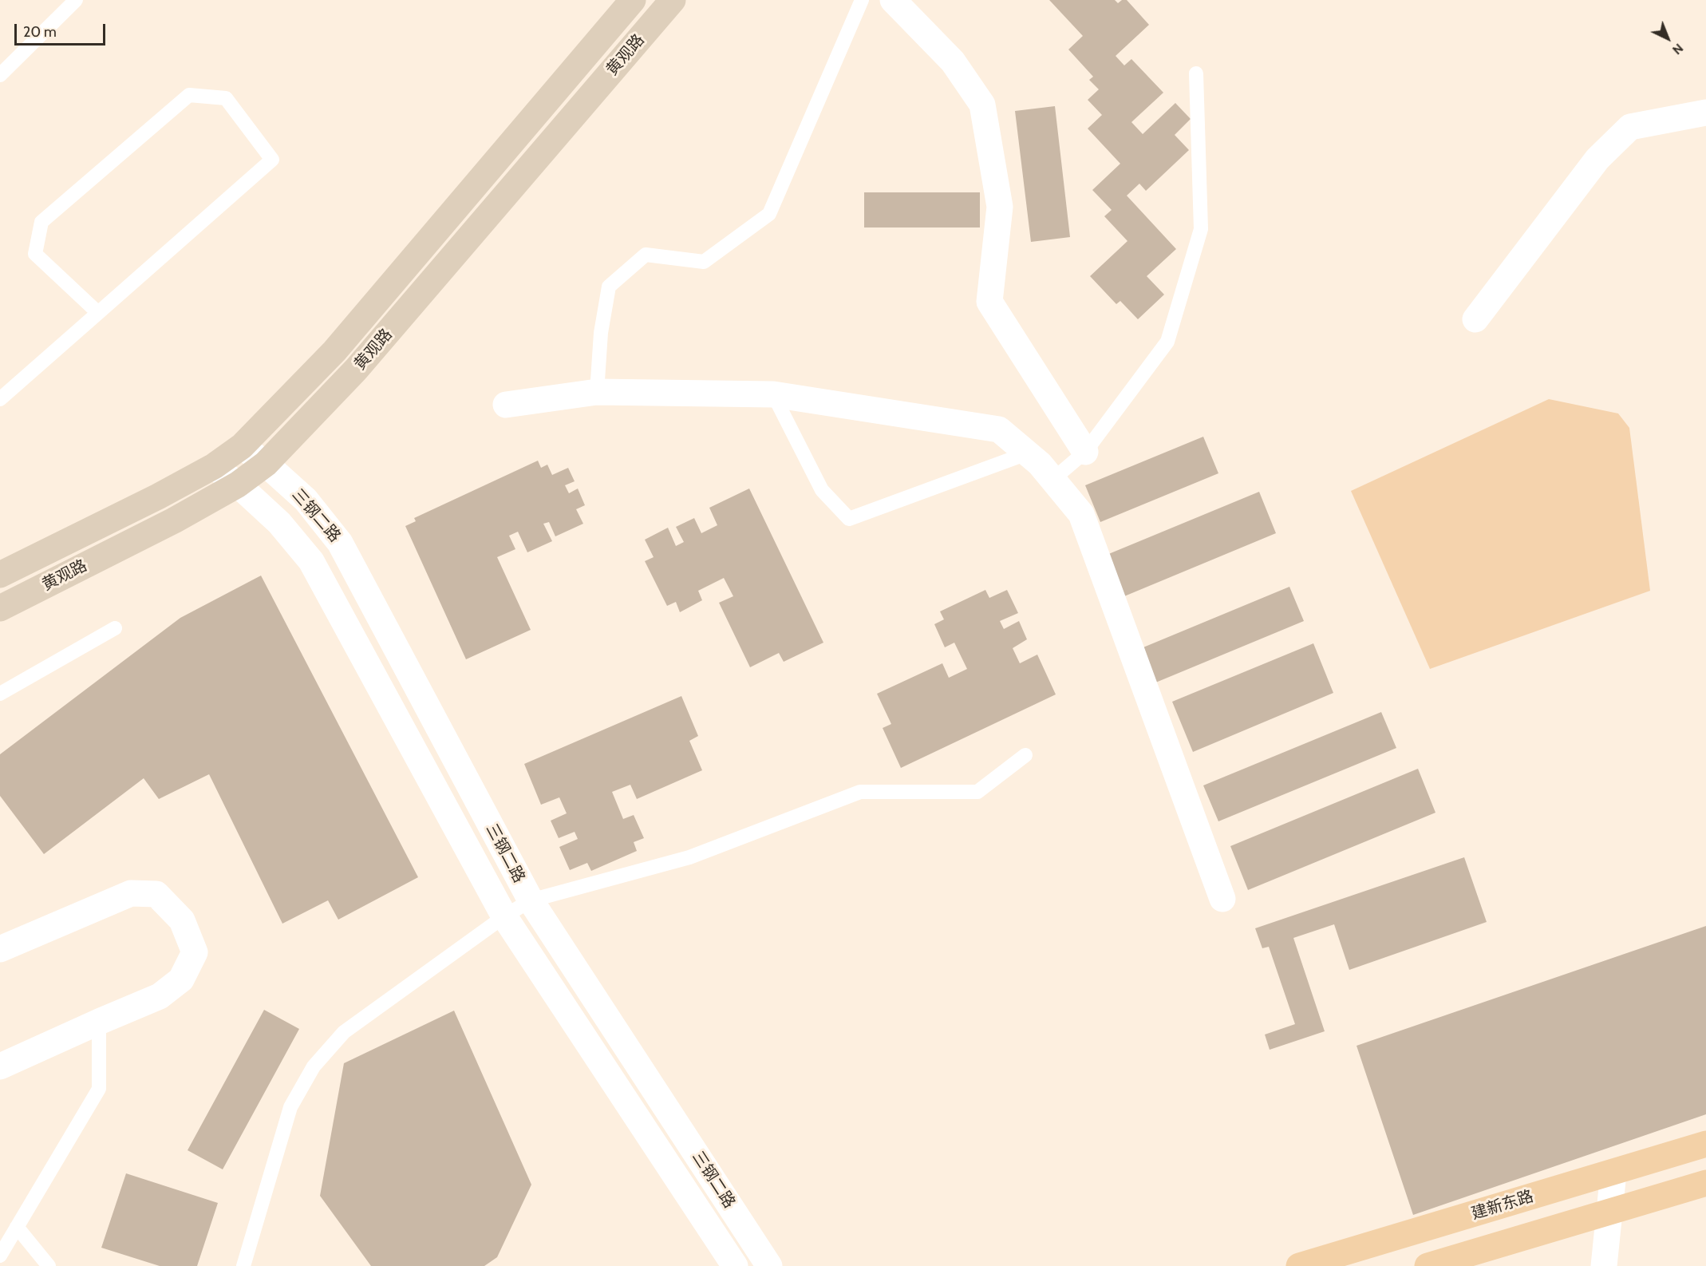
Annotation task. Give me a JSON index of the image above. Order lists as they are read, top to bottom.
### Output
{
  "streets": {
    "main road": ["黄观路", "建新东路"],
    "street": ["三钢二路"]
  },
  "crossings": [
    ["黄观路", "三钢二路"]
  ],
  "scale_bar": "20 m",
  "north": "bottom right"
}
